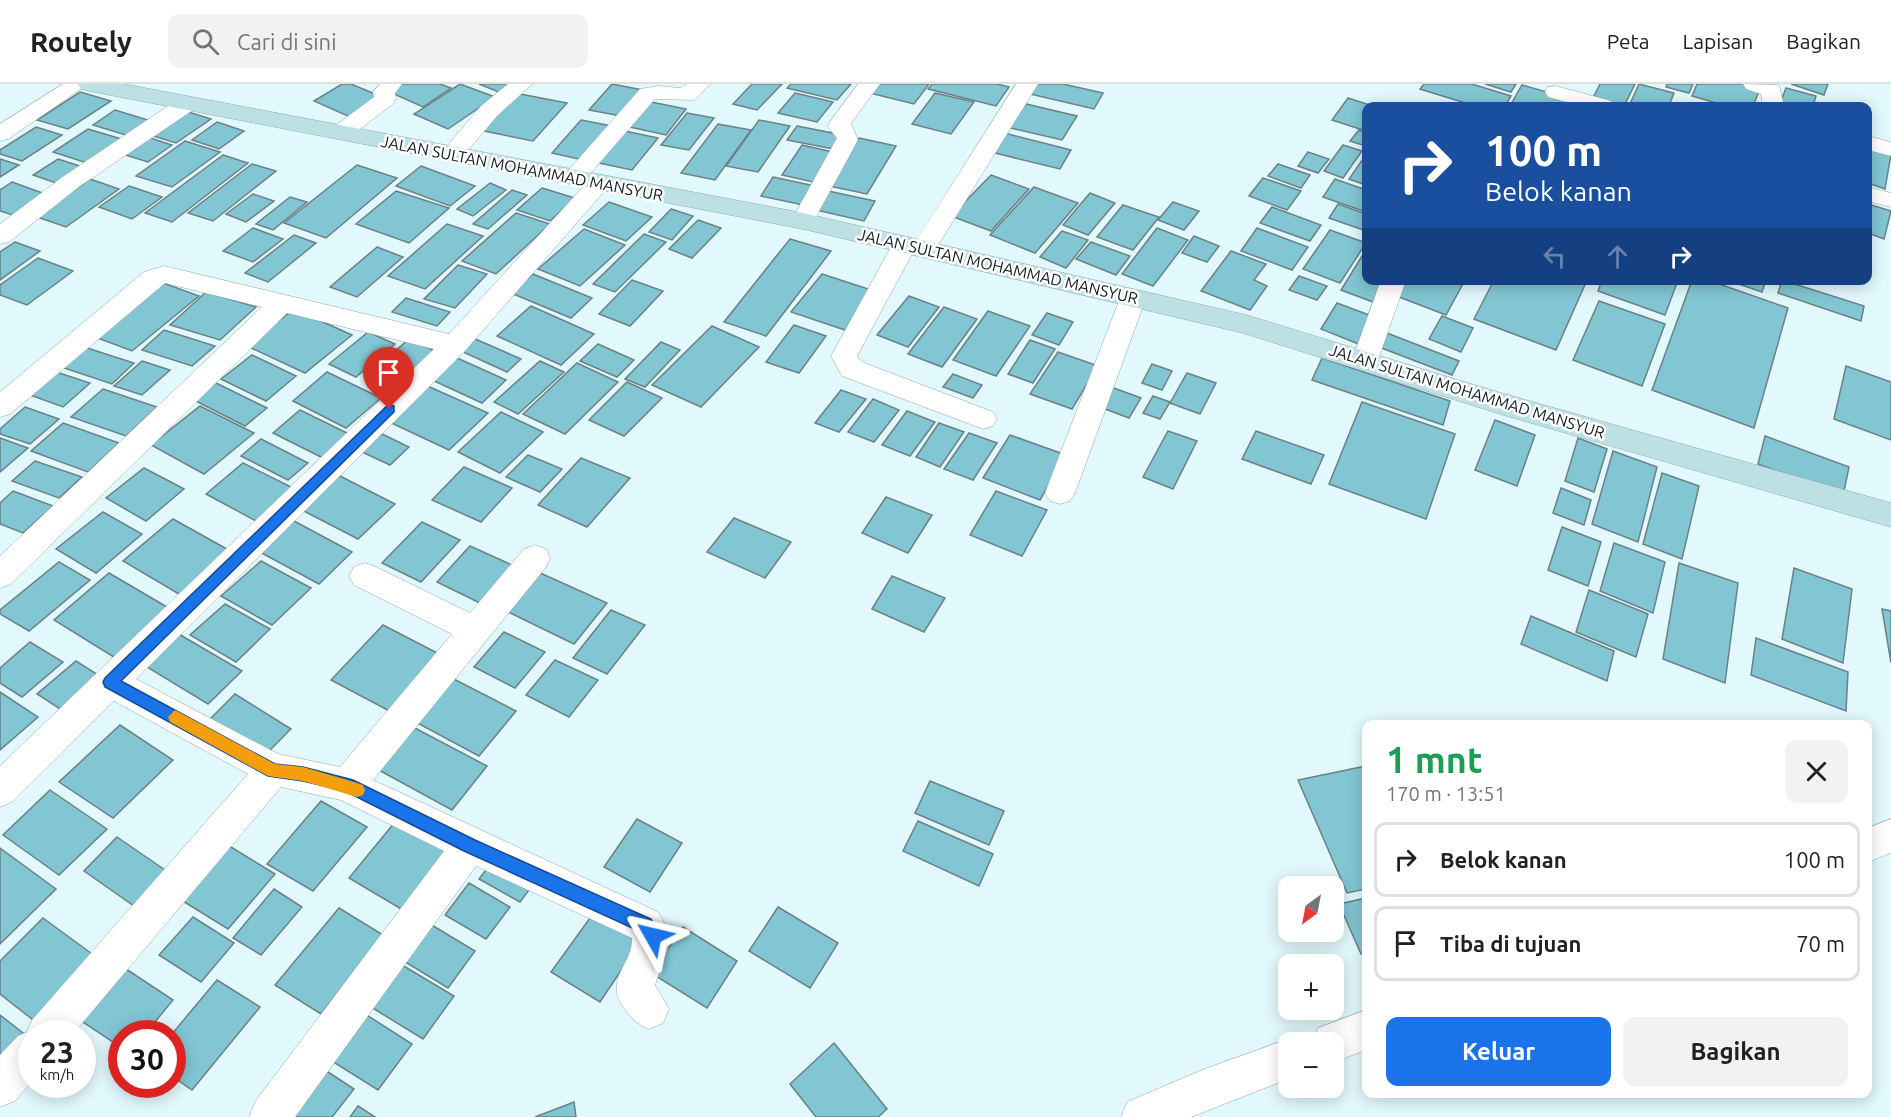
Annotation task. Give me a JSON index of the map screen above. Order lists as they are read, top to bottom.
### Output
{
  "streets": {
    "street": ["JALAN SULTAN MOHAMMAD MANSYUR"]
  },
  "north": "bottom left",
  "page": {
    "header": "Routely",
    "search": "Cari di sini",
    "nav": ["Peta", "Lapisan", "Bagikan"],
    "turn": ["100 m", "Belok kanan"],
    "heading": ["1 mnt", "170 m · 13:51"],
    "list": [
      {
        "name": "Belok kanan",
        "value": "100 m"
      },
      {
        "name": "Tiba di tujuan",
        "value": "70 m"
      }
    ],
    "map_buttons": ["+", "−"],
    "buttons": ["Keluar", "Bagikan"],
    "speed": "23 km/h",
    "limit": "30"
  }
}
